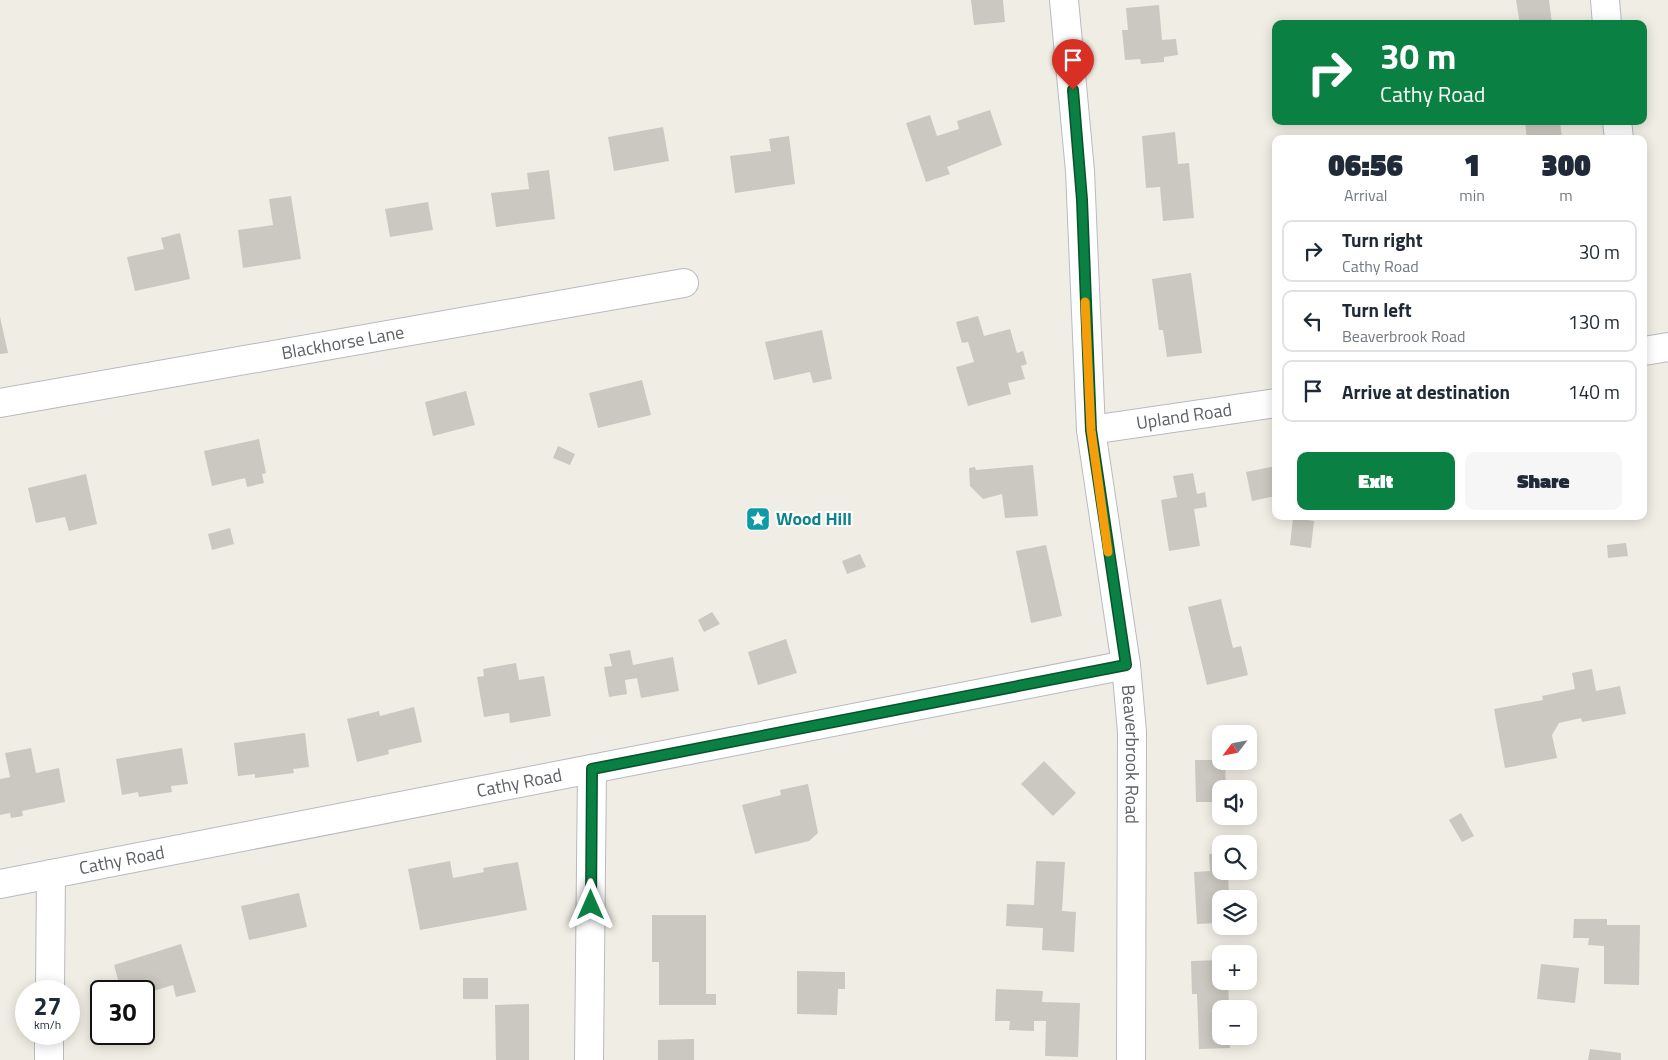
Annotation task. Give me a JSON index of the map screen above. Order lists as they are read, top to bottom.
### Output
{
  "streets": {
    "street": [
      "Blackhorse Lane",
      "Upland Road",
      "Beaverbrook Road",
      "Cathy Road"
    ]
  },
  "crossings": [
    ["Upland Road", "Beaverbrook Road"],
    ["Beaverbrook Road", "Cathy Road"]
  ],
  "places": {
    "place": ["Wood Hill"]
  },
  "north": "bottom left",
  "page": {
    "turn": ["30 m", "Cathy Road"],
    "eta": [
      "06:56",
      "Arrival",
      "1",
      "min",
      "300",
      "m"
    ],
    "list": [
      {
        "name": "Turn right",
        "note": "Cathy Road",
        "value": "30 m"
      },
      {
        "name": "Turn left",
        "note": "Beaverbrook Road",
        "value": "130 m"
      },
      {
        "name": "Arrive at destination",
        "value": "140 m"
      }
    ],
    "buttons": ["Exit", "Share"],
    "map_buttons": ["+", "−"],
    "speed": "27 km/h",
    "limit": "30"
  }
}
